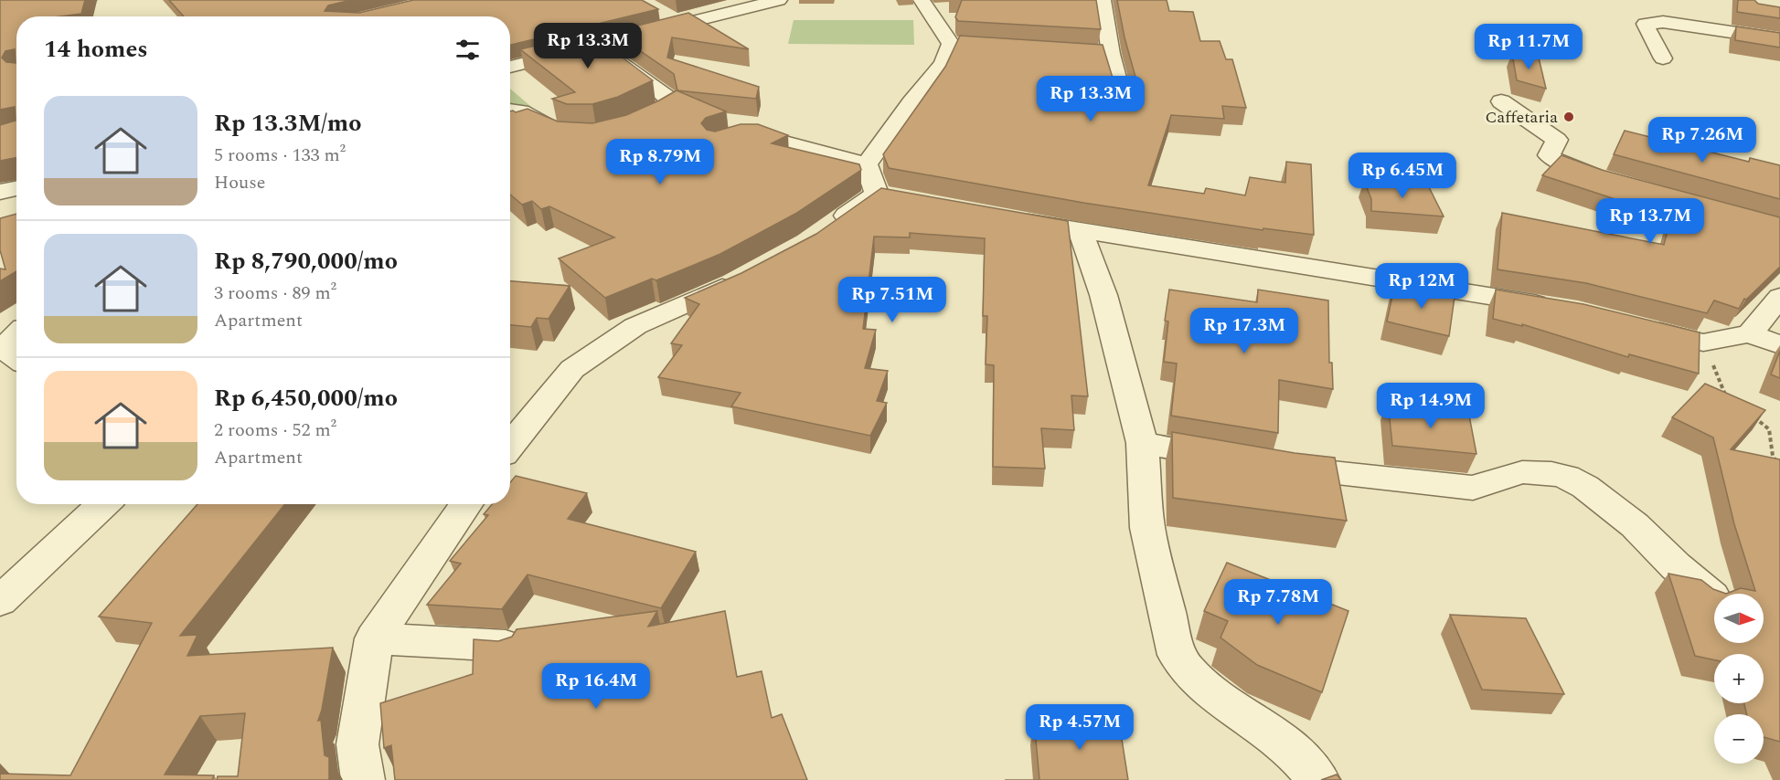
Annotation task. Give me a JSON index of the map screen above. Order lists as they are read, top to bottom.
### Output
{
  "places": ["Caffetaria"],
  "north": "right",
  "page": {
    "heading": "14 homes",
    "price": [
      "Rp 13.3M",
      "Rp 11.7M",
      "Rp 13.3M",
      "Rp 7.26M",
      "Rp 8.79M",
      "Rp 6.45M",
      "Rp 13.7M",
      "Rp 12M",
      "Rp 7.51M",
      "Rp 17.3M",
      "Rp 14.9M",
      "Rp 7.78M",
      "Rp 16.4M",
      "Rp 4.57M"
    ],
    "list": [
      {
        "name": "Rp 13.3M/mo",
        "note": "5 rooms · 133 m² · House"
      },
      {
        "name": "Rp 8,790,000/mo",
        "note": "3 rooms · 89 m² · Apartment"
      },
      {
        "name": "Rp 6,450,000/mo",
        "note": "2 rooms · 52 m² · Apartment"
      }
    ],
    "map_buttons": ["+", "−"]
  }
}
